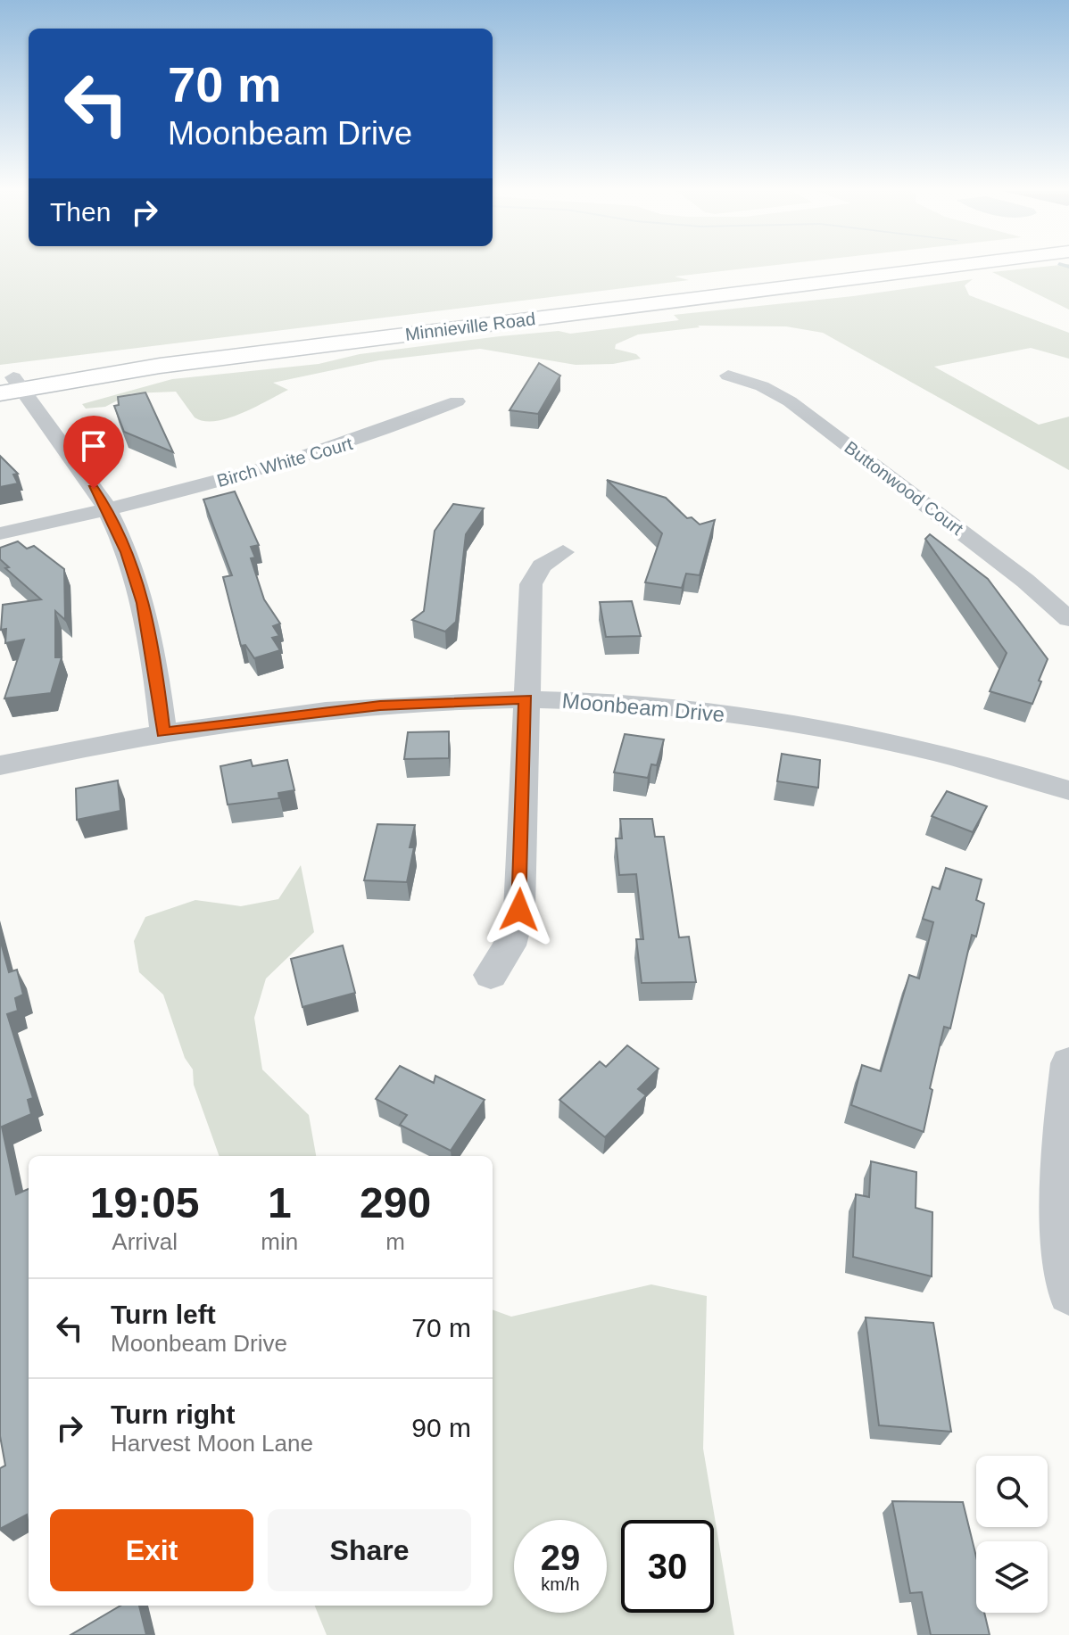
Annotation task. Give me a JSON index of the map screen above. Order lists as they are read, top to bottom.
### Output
{
  "streets": {
    "main road": ["Minnieville Road"],
    "street": ["Birch White Court", "Buttonwood Court", "Moonbeam Drive"]
  },
  "page": {
    "turn": ["70 m", "Moonbeam Drive"],
    "then": "Then",
    "eta": [
      "19:05",
      "Arrival",
      "1",
      "min",
      "290",
      "m"
    ],
    "list": [
      {
        "name": "Turn left",
        "note": "Moonbeam Drive",
        "value": "70 m"
      },
      {
        "name": "Turn right",
        "note": "Harvest Moon Lane",
        "value": "90 m"
      }
    ],
    "buttons": ["Exit", "Share"],
    "speed": "29 km/h",
    "limit": "30"
  }
}
